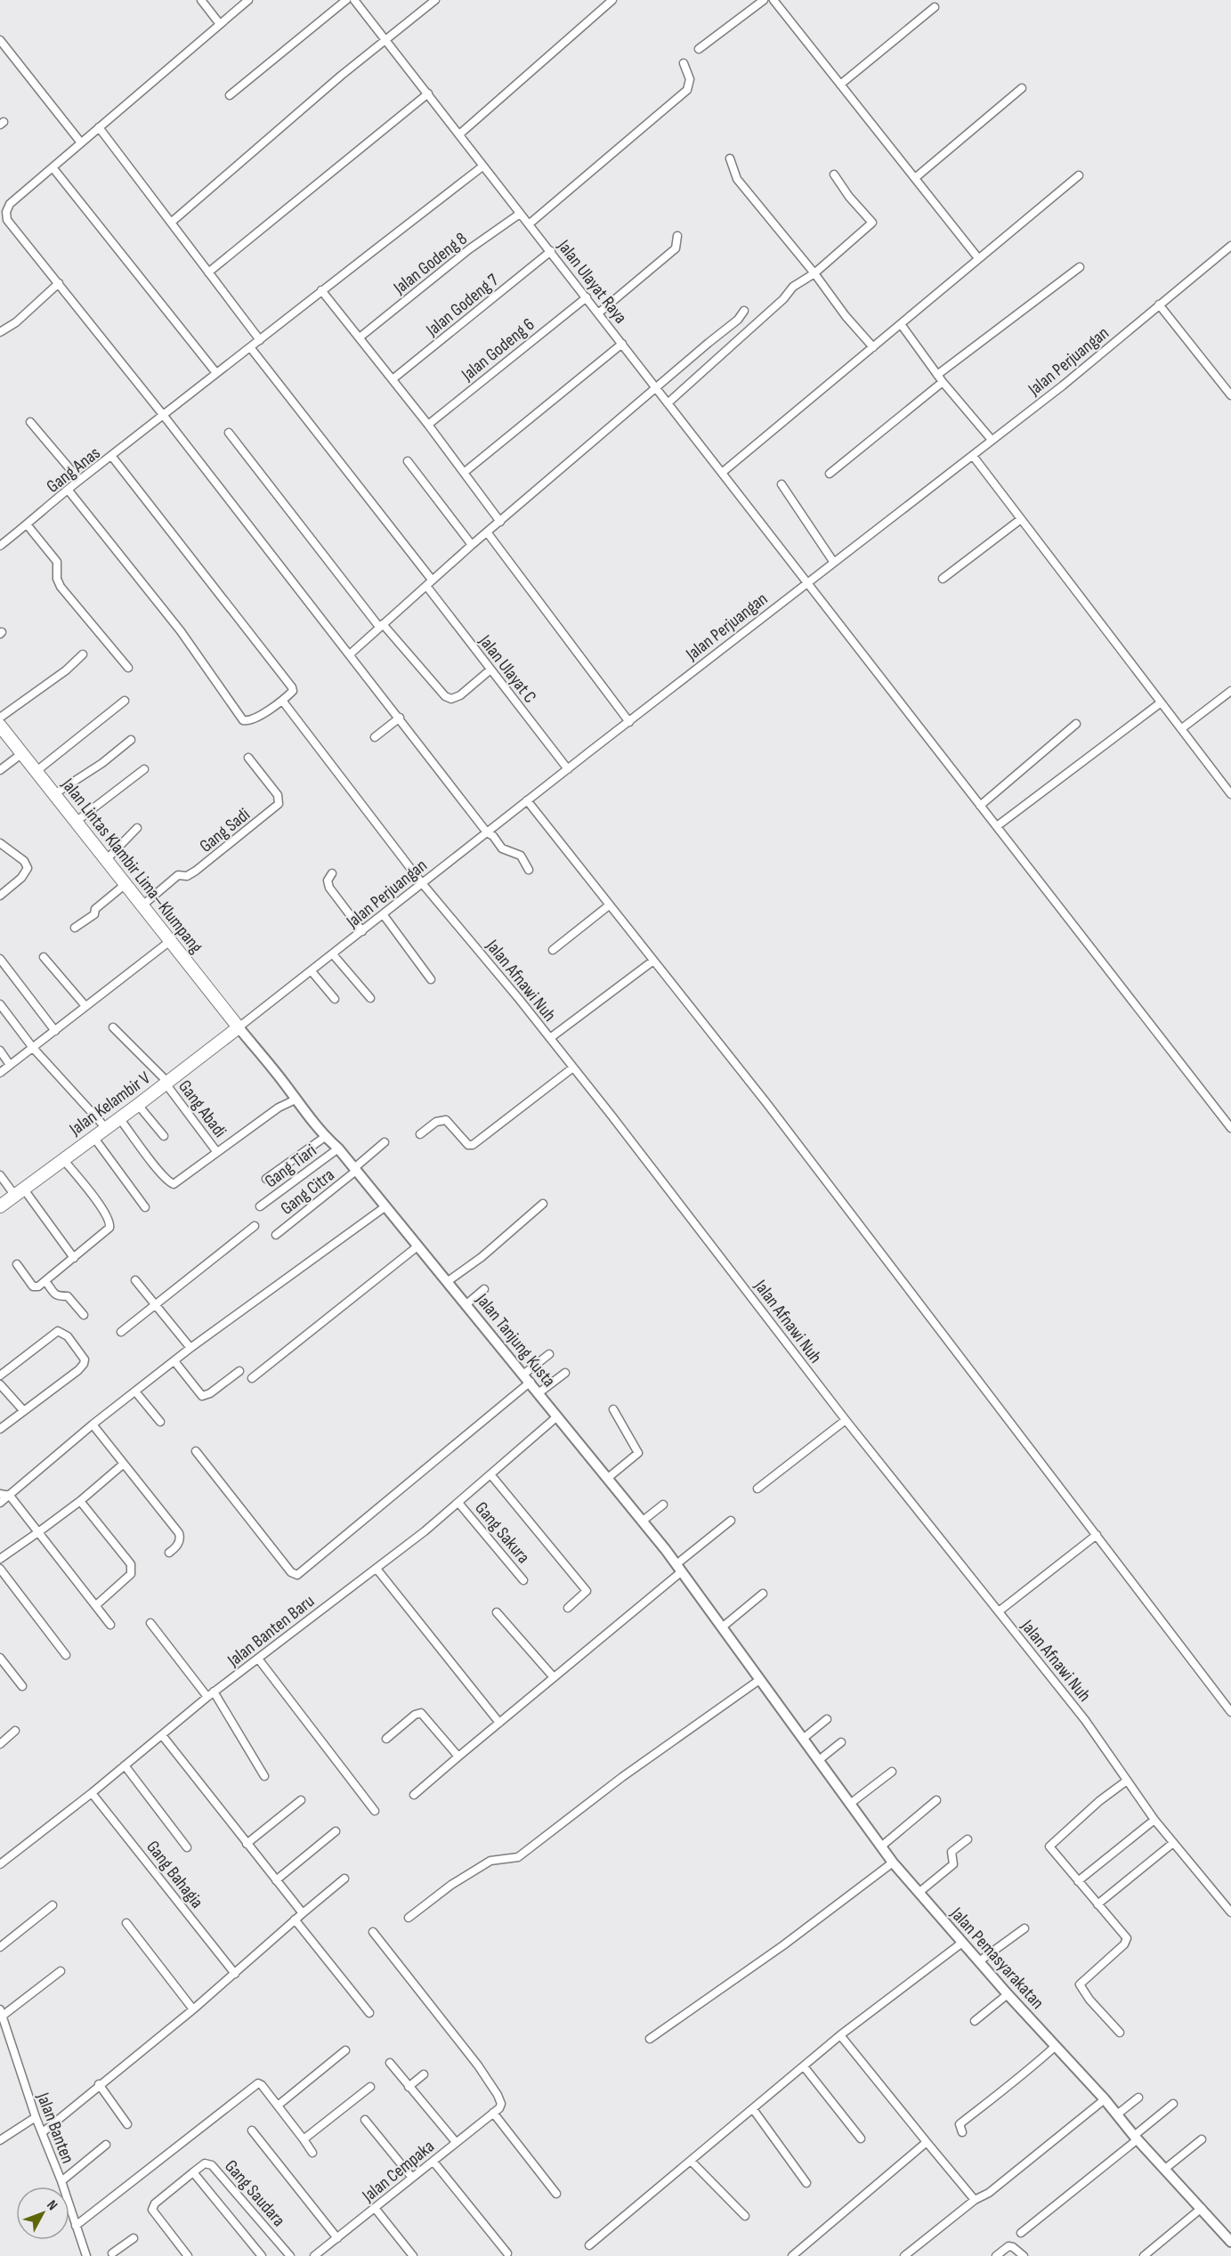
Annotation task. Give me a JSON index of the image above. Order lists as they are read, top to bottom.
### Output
{
  "streets": {
    "main road": ["Jalan Lintas Klambir Lima–Klumpang", "Jalan Kelambir V"],
    "street": [
      "Jalan Godeng 8",
      "Jalan Ulayat Raya",
      "Jalan Godeng 7",
      "Jalan Godeng 6",
      "Jalan Perjuangan",
      "Gang Anas",
      "Jalan Ulayat C",
      "Gang Sadi",
      "Jalan Afnawi Nuh",
      "Gang Abadi",
      "Gang Tiari",
      "Gang Citra",
      "Jalan Tanjung Kusta",
      "Gang Sakura",
      "Jalan Banten Baru",
      "Gang Bahagia",
      "Jalan Pemasyarakatan",
      "Jalan Banten",
      "Jalan Cempaka",
      "Gang Saudara"
    ]
  },
  "crossings": [
    ["Jalan Godeng 8", "Jalan Ulayat Raya"],
    ["Jalan Ulayat Raya", "Jalan Godeng 7"],
    ["Jalan Ulayat Raya", "Jalan Godeng 6"],
    ["Jalan Ulayat Raya", "Jalan Perjuangan"],
    ["Jalan Ulayat Raya", "Gang Anas"],
    ["Jalan Perjuangan", "Jalan Ulayat C"],
    ["Jalan Perjuangan", "Jalan Lintas Klambir Lima–Klumpang"],
    ["Jalan Perjuangan", "Jalan Afnawi Nuh"],
    ["Jalan Perjuangan", "Jalan Kelambir V"],
    ["Jalan Perjuangan", "Jalan Tanjung Kusta"],
    ["Gang Anas", "Jalan Ulayat C"],
    ["Gang Sadi", "Jalan Lintas Klambir Lima–Klumpang"],
    ["Jalan Lintas Klambir Lima–Klumpang", "Jalan Kelambir V"],
    ["Jalan Lintas Klambir Lima–Klumpang", "Jalan Tanjung Kusta"],
    ["Jalan Kelambir V", "Gang Abadi"],
    ["Jalan Kelambir V", "Jalan Tanjung Kusta"],
    ["Gang Tiari", "Jalan Tanjung Kusta"],
    ["Gang Citra", "Jalan Tanjung Kusta"],
    ["Jalan Tanjung Kusta", "Jalan Banten Baru"],
    ["Jalan Tanjung Kusta", "Jalan Pemasyarakatan"],
    ["Gang Sakura", "Jalan Banten Baru"],
    ["Jalan Banten Baru", "Gang Bahagia"]
  ],
  "north": "top right"
}
